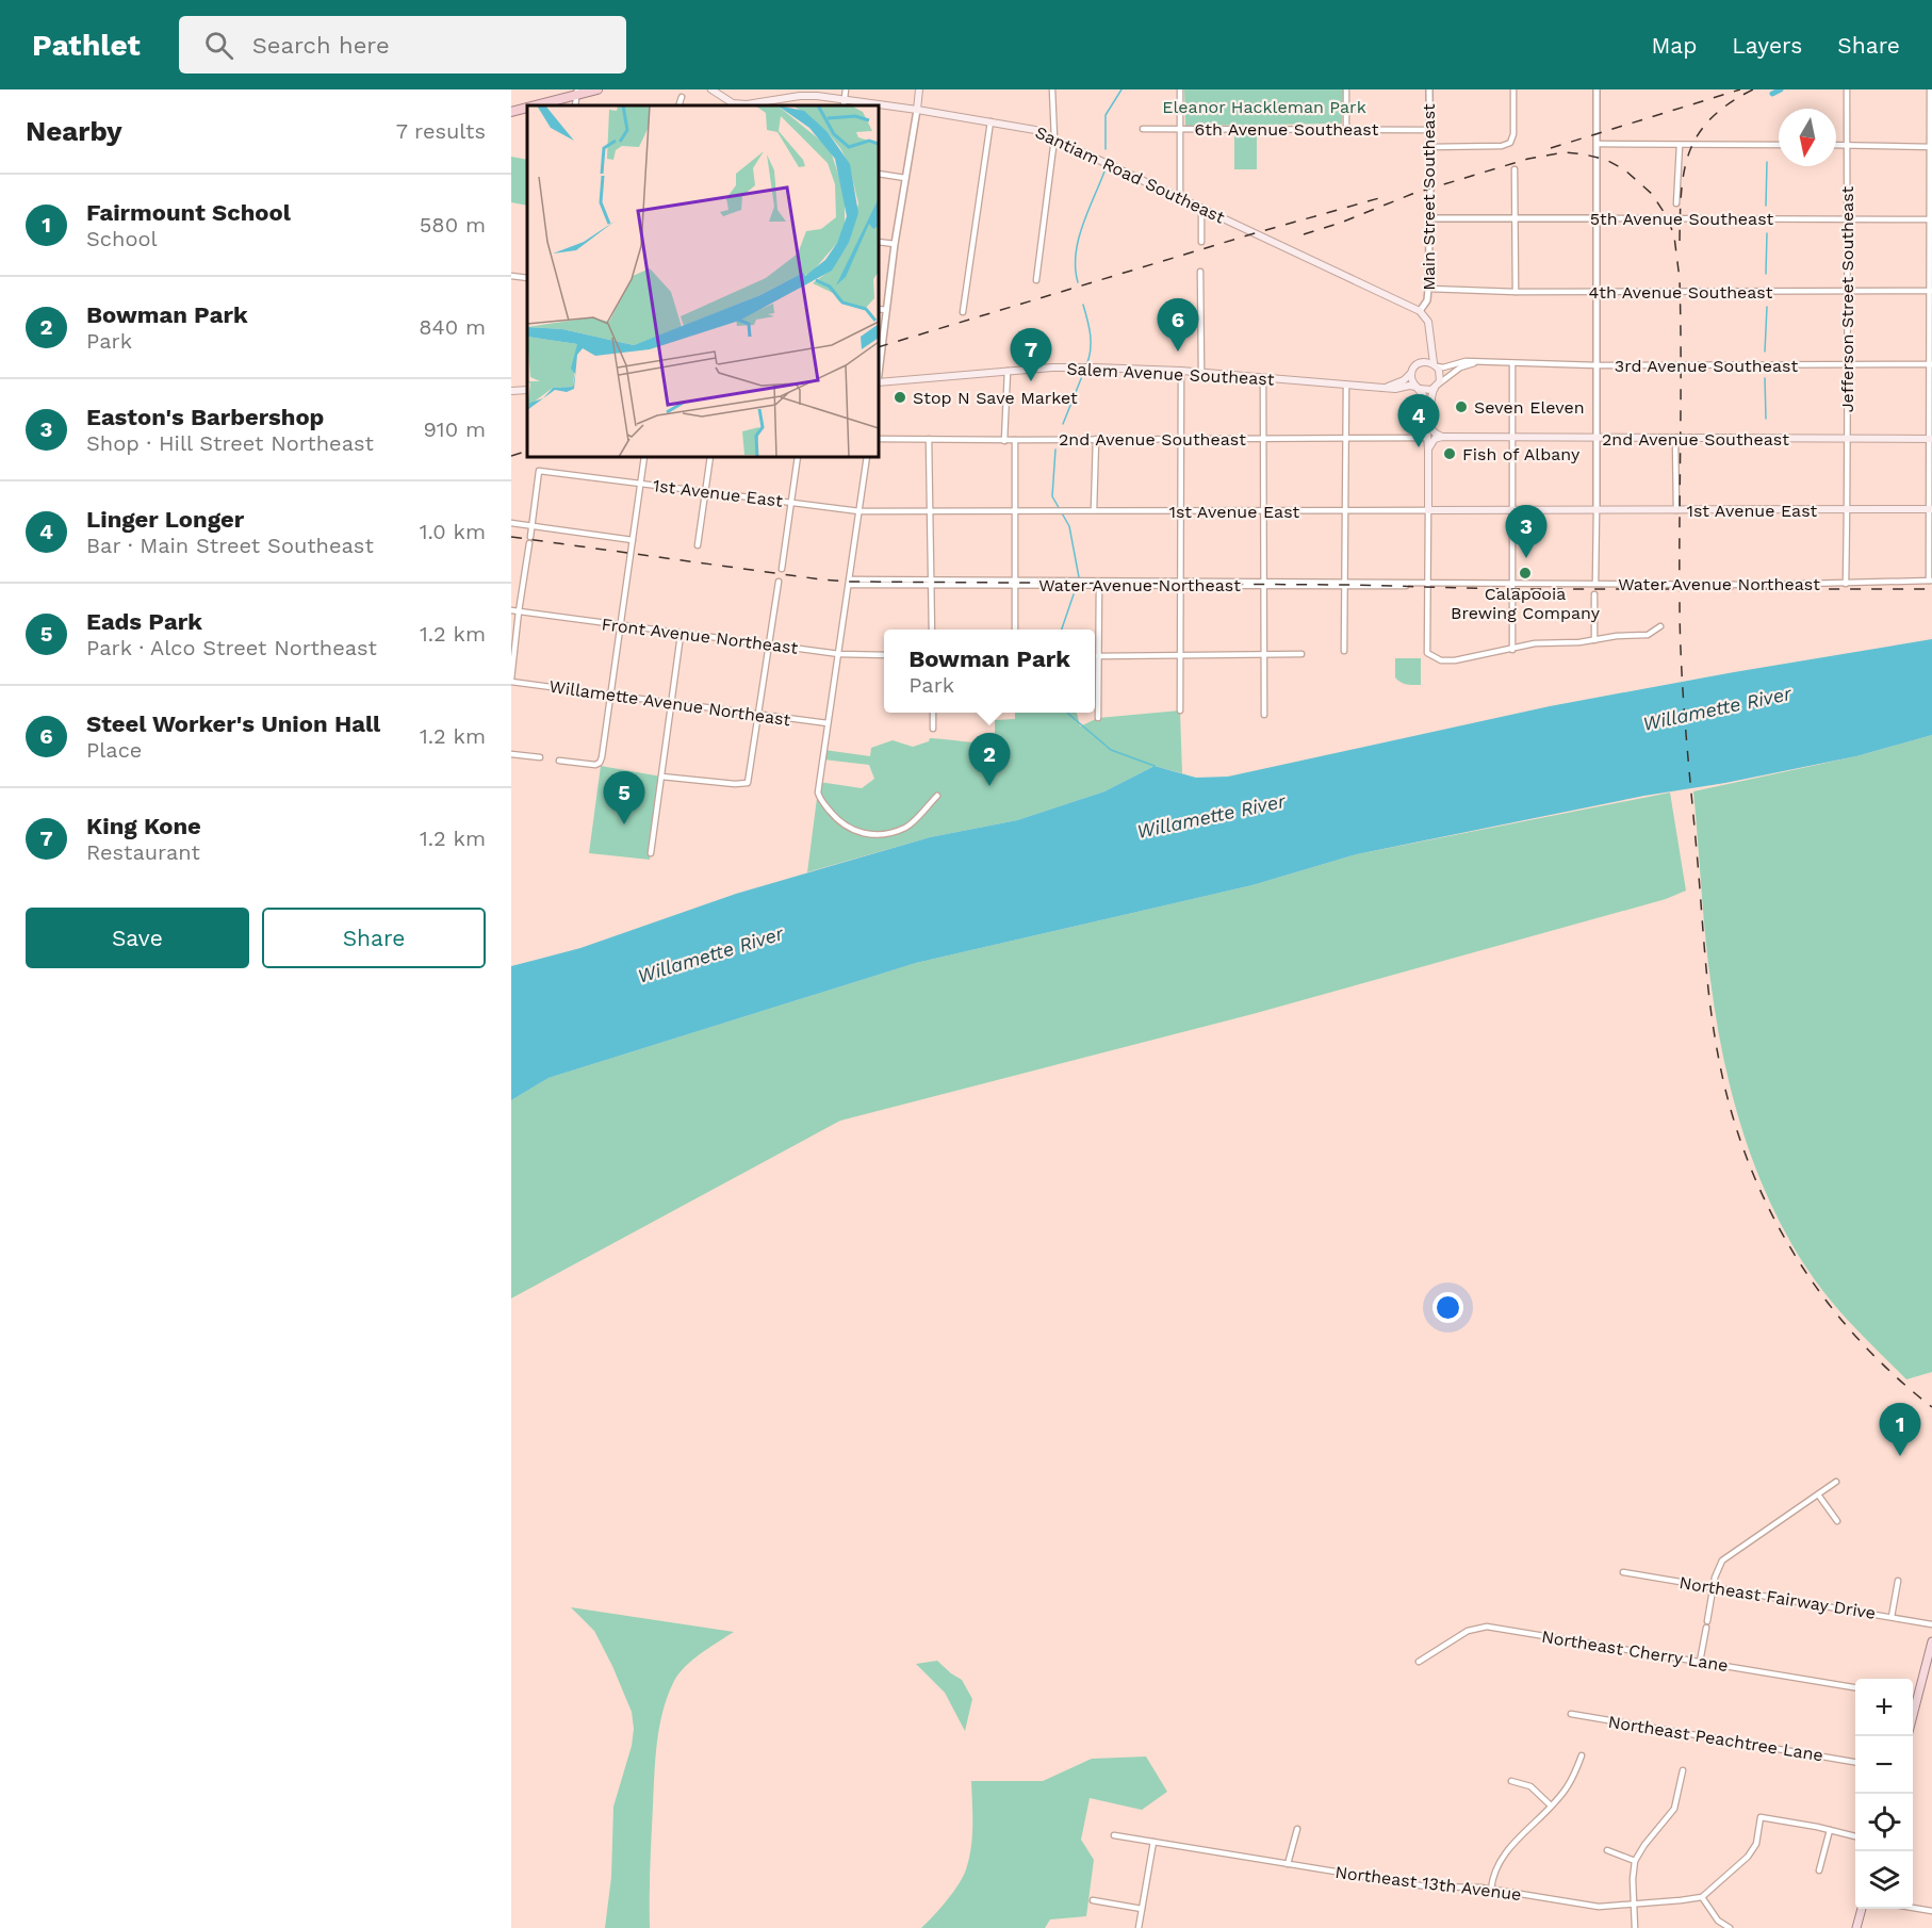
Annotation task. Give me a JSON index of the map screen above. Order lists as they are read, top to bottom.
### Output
{
  "streets": {
    "main road": [
      "Santiam Road Southeast",
      "Main Street Southeast",
      "Salem Avenue Southeast",
      "2nd Avenue Southeast",
      "1st Avenue East"
    ],
    "street": [
      "6th Avenue Southeast",
      "5th Avenue Southeast",
      "4th Avenue Southeast",
      "Jefferson Street Southeast",
      "3rd Avenue Southeast",
      "Water Avenue Northeast",
      "Front Avenue Northeast",
      "Willamette Avenue Northeast",
      "Northeast Fairway Drive",
      "Northeast Cherry Lane",
      "Northeast Peachtree Lane",
      "Northeast 13th Avenue"
    ]
  },
  "crossings": [
    ["6th Avenue Southeast", "Main Street Southeast"],
    ["Santiam Road Southeast", "Main Street Southeast"],
    ["Main Street Southeast", "5th Avenue Southeast"],
    ["Main Street Southeast", "4th Avenue Southeast"],
    ["Main Street Southeast", "3rd Avenue Southeast"],
    ["Main Street Southeast", "Salem Avenue Southeast"],
    ["5th Avenue Southeast", "Jefferson Street Southeast"],
    ["4th Avenue Southeast", "Jefferson Street Southeast"],
    ["Jefferson Street Southeast", "3rd Avenue Southeast"],
    ["Jefferson Street Southeast", "2nd Avenue Southeast"],
    ["Jefferson Street Southeast", "1st Avenue East"],
    ["Jefferson Street Southeast", "Water Avenue Northeast"],
    ["3rd Avenue Southeast", "Salem Avenue Southeast"]
  ],
  "water": ["Willamette River"],
  "parks": ["Eleanor Hackleman Park"],
  "places": [
    "Stop N Save Market",
    "Seven Eleven",
    "Fish of Albany",
    "Calapooia Brewing Company"
  ],
  "north": "bottom",
  "page": {
    "header": "Pathlet",
    "search": "Search here",
    "nav": ["Map", "Layers", "Share"],
    "heading": ["Nearby", "7 results"],
    "list": [
      {
        "mark": "1",
        "name": "Fairmount School",
        "note": "School",
        "value": "580 m"
      },
      {
        "mark": "2",
        "name": "Bowman Park",
        "note": "Park",
        "value": "840 m"
      },
      {
        "mark": "3",
        "name": "Easton's Barbershop",
        "note": "Shop · Hill Street Northeast",
        "value": "910 m"
      },
      {
        "mark": "4",
        "name": "Linger Longer",
        "note": "Bar · Main Street Southeast",
        "value": "1.0 km"
      },
      {
        "mark": "5",
        "name": "Eads Park",
        "note": "Park · Alco Street Northeast",
        "value": "1.2 km"
      },
      {
        "mark": "6",
        "name": "Steel Worker's Union Hall",
        "note": "Place",
        "value": "1.2 km"
      },
      {
        "mark": "7",
        "name": "King Kone",
        "note": "Restaurant",
        "value": "1.2 km"
      }
    ],
    "pins": [
      "6",
      "7",
      "4",
      "3",
      "2",
      "5",
      "1"
    ],
    "popup": ["Bowman Park", "Park"],
    "buttons": ["Save", "Share"],
    "map_buttons": ["+", "−"]
  }
}
